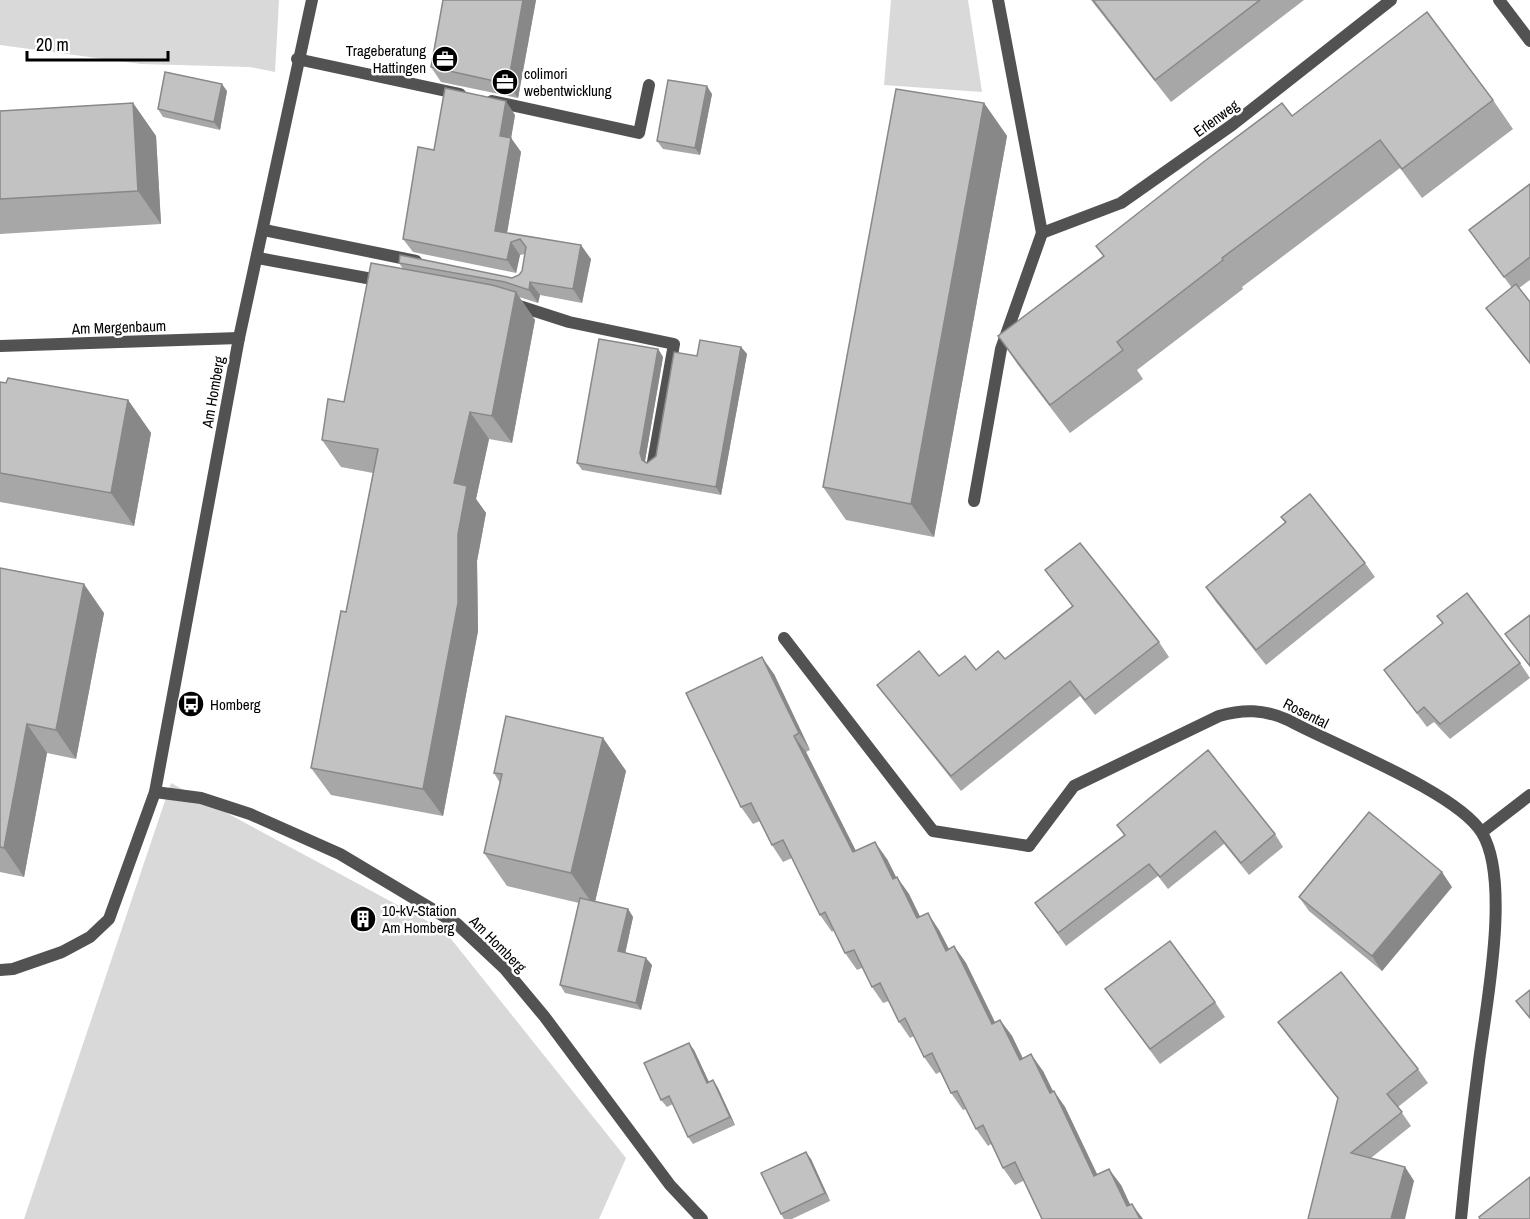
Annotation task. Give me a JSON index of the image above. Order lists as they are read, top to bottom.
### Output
{
  "streets": {
    "street": [
      "Erlenweg",
      "Am Mergenbaum",
      "Am Homberg",
      "Rosental"
    ]
  },
  "crossings": [
    ["Am Mergenbaum", "Am Homberg"]
  ],
  "places": {
    "office": ["Trageberatung Hattingen", "colimori webentwicklung"],
    "bus stop": ["Homberg"],
    "building": ["10-kV-Station Am Homberg"]
  },
  "scale_bar": "20 m"
}
